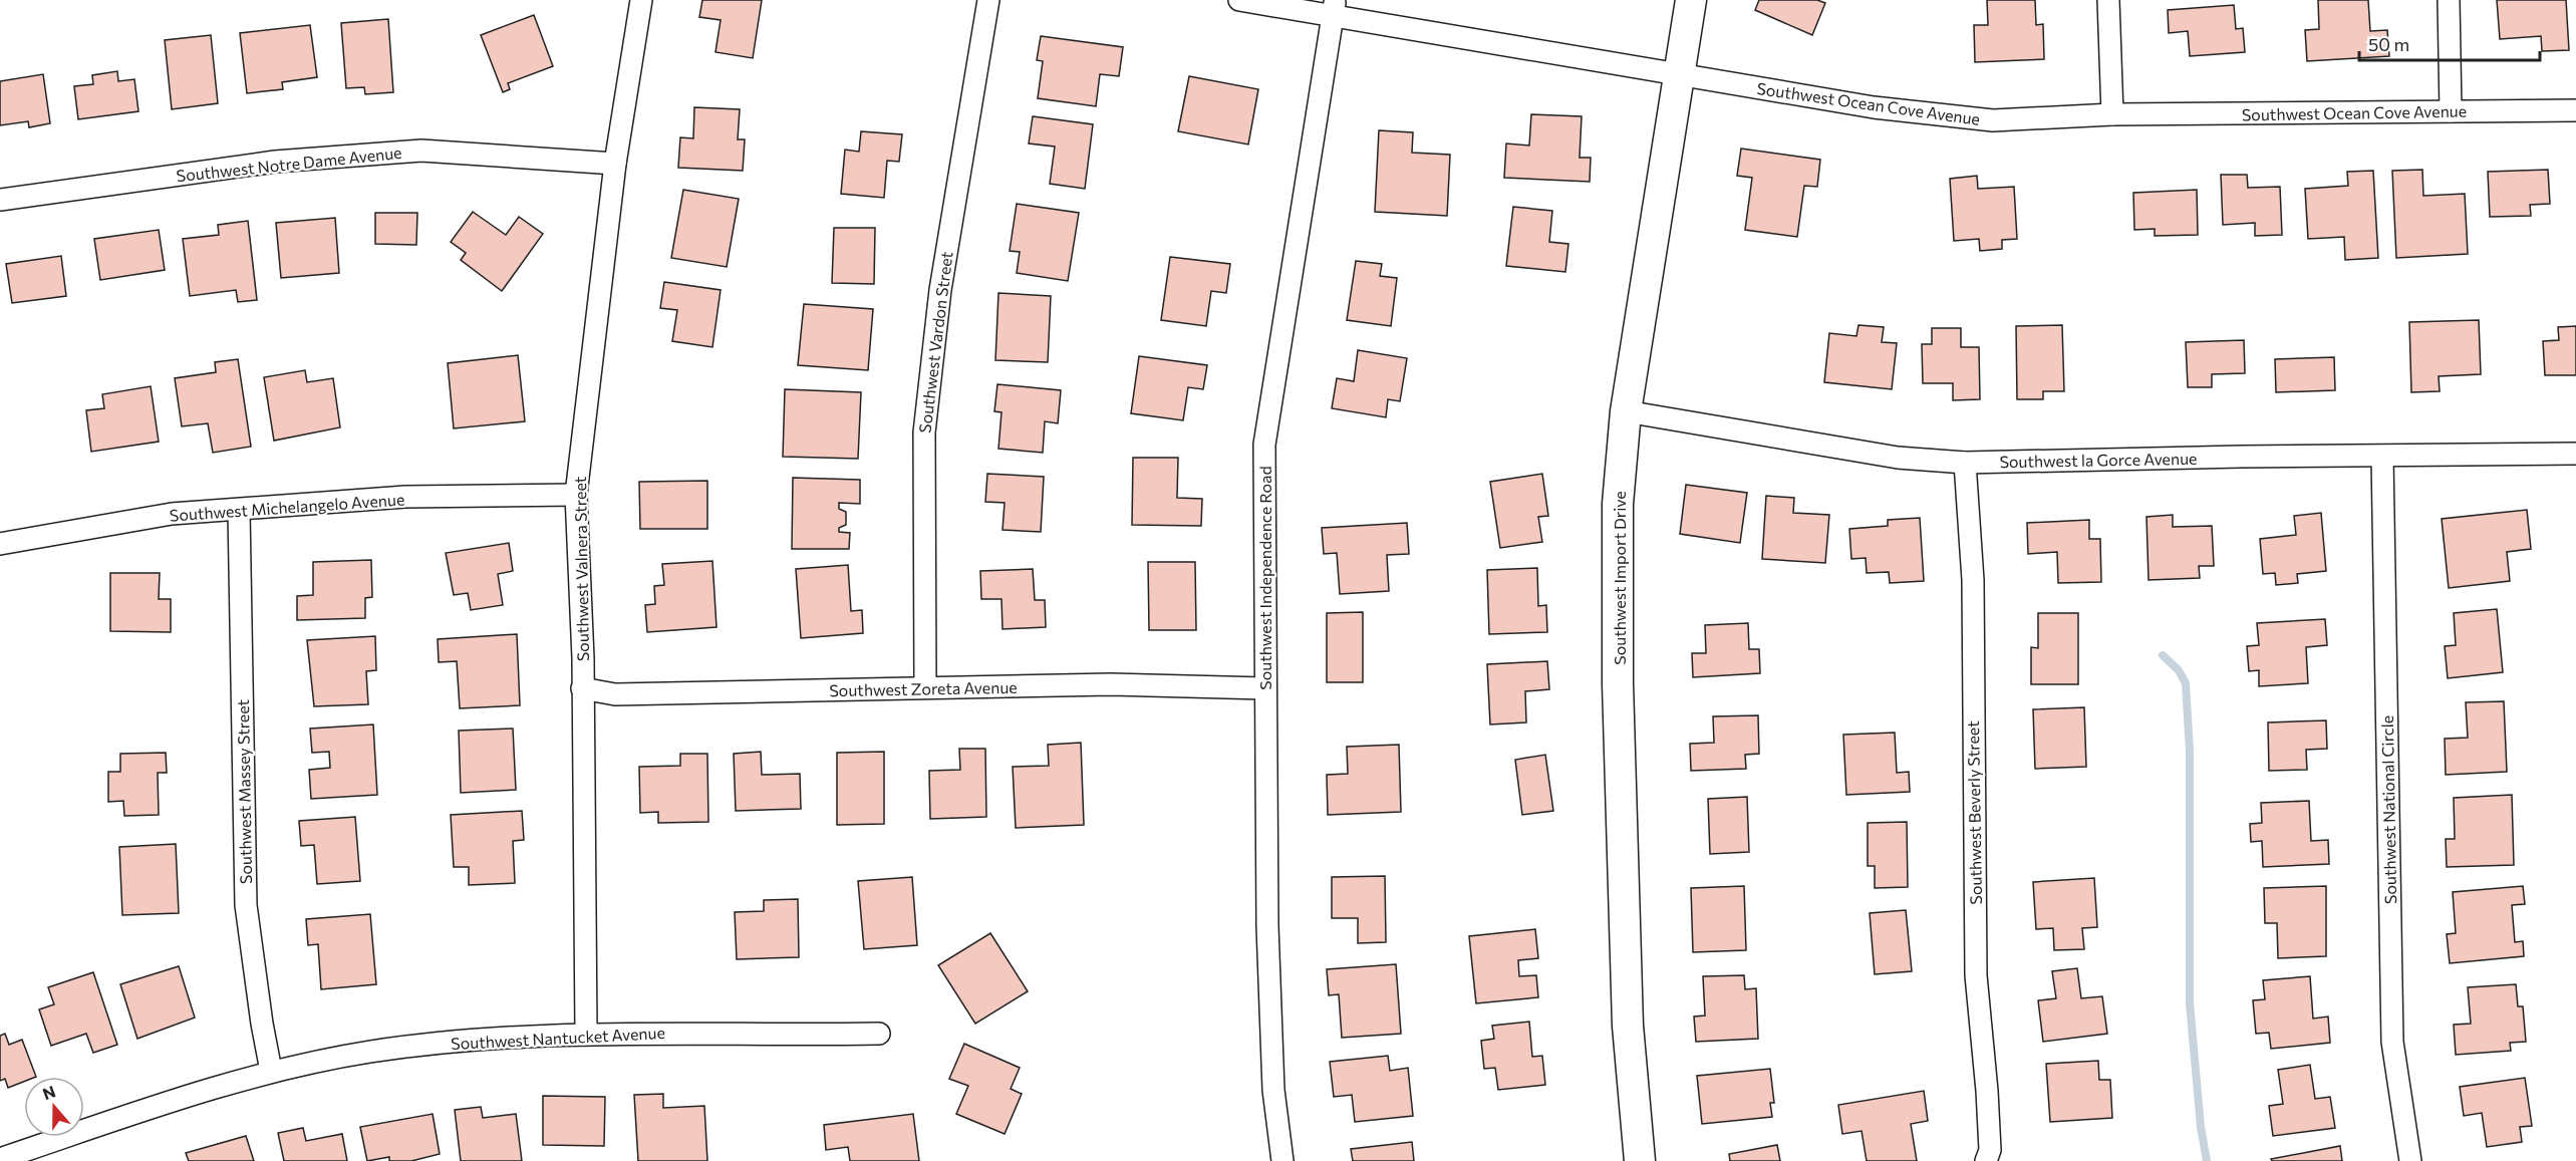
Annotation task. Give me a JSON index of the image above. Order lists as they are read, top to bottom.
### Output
{
  "streets": {
    "street": [
      "Southwest Ocean Cove Avenue",
      "Southwest Notre Dame Avenue",
      "Southwest Vardon Street",
      "Southwest la Gorce Avenue",
      "Southwest Michelangelo Avenue",
      "Southwest Valnera Street",
      "Southwest Independence Road",
      "Southwest Import Drive",
      "Southwest Zoreta Avenue",
      "Southwest Massey Street",
      "Southwest National Circle",
      "Southwest Beverly Street",
      "Southwest Nantucket Avenue"
    ]
  },
  "crossings": [
    ["Southwest Ocean Cove Avenue", "Southwest Independence Road"],
    ["Southwest Ocean Cove Avenue", "Southwest Import Drive"],
    ["Southwest Notre Dame Avenue", "Southwest Valnera Street"],
    ["Southwest Vardon Street", "Southwest Zoreta Avenue"],
    ["Southwest la Gorce Avenue", "Southwest Import Drive"],
    ["Southwest la Gorce Avenue", "Southwest National Circle"],
    ["Southwest la Gorce Avenue", "Southwest Beverly Street"],
    ["Southwest Michelangelo Avenue", "Southwest Valnera Street"],
    ["Southwest Michelangelo Avenue", "Southwest Massey Street"],
    ["Southwest Valnera Street", "Southwest Zoreta Avenue"],
    ["Southwest Valnera Street", "Southwest Nantucket Avenue"],
    ["Southwest Independence Road", "Southwest Zoreta Avenue"],
    ["Southwest Massey Street", "Southwest Nantucket Avenue"]
  ],
  "scale_bar": "50 m",
  "north": "top"
}
